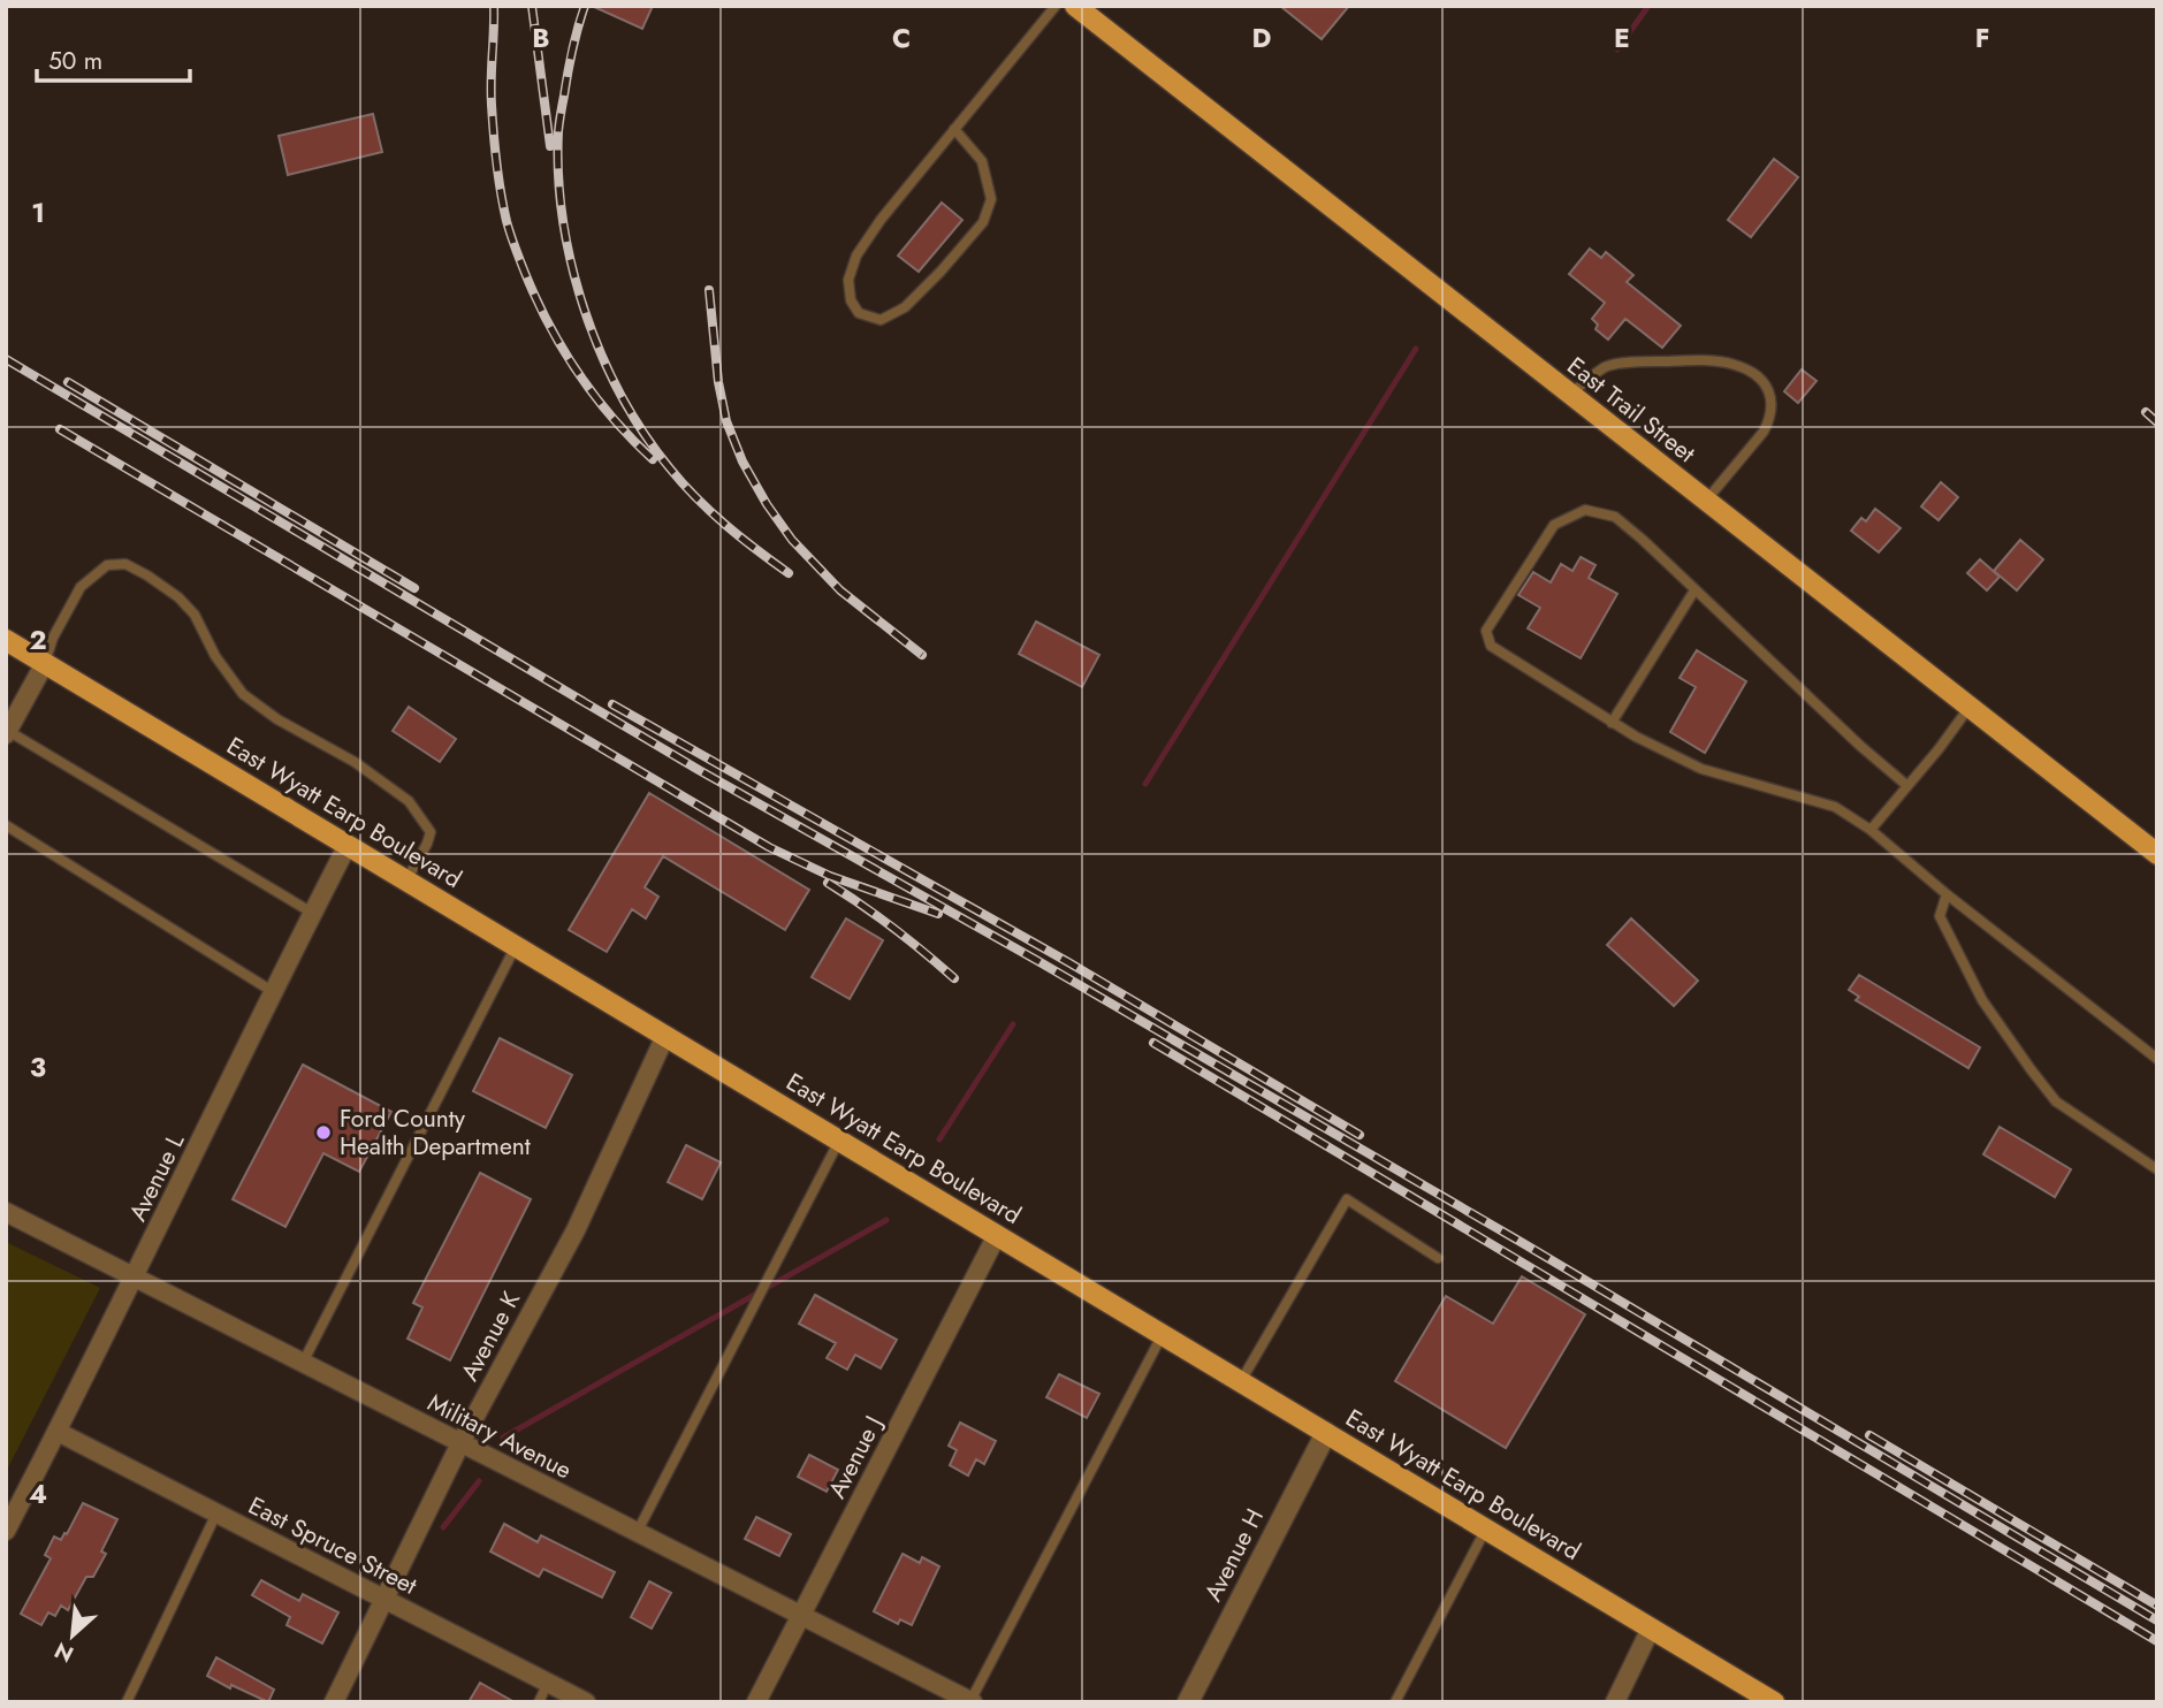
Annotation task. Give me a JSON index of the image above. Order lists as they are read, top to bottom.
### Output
{
  "streets": {
    "main road": ["East Trail Street", "East Wyatt Earp Boulevard"],
    "street": [
      "Avenue L",
      "Avenue K",
      "Military Avenue",
      "Avenue J",
      "East Spruce Street",
      "Avenue H"
    ]
  },
  "crossings": [
    ["East Wyatt Earp Boulevard", "Avenue L"],
    ["East Wyatt Earp Boulevard", "Avenue K"],
    ["East Wyatt Earp Boulevard", "Avenue J"],
    ["East Wyatt Earp Boulevard", "Avenue H"],
    ["Avenue L", "Military Avenue"],
    ["Avenue L", "East Spruce Street"],
    ["Avenue K", "Military Avenue"],
    ["Avenue K", "East Spruce Street"],
    ["Military Avenue", "Avenue J"]
  ],
  "places": ["Ford County Health Department"],
  "scale_bar": "50 m",
  "north": "bottom left",
  "grid": {
    "columns": [
      "B",
      "C",
      "D",
      "E",
      "F"
    ],
    "rows": [
      "1",
      "2",
      "3",
      "4"
    ]
  }
}
